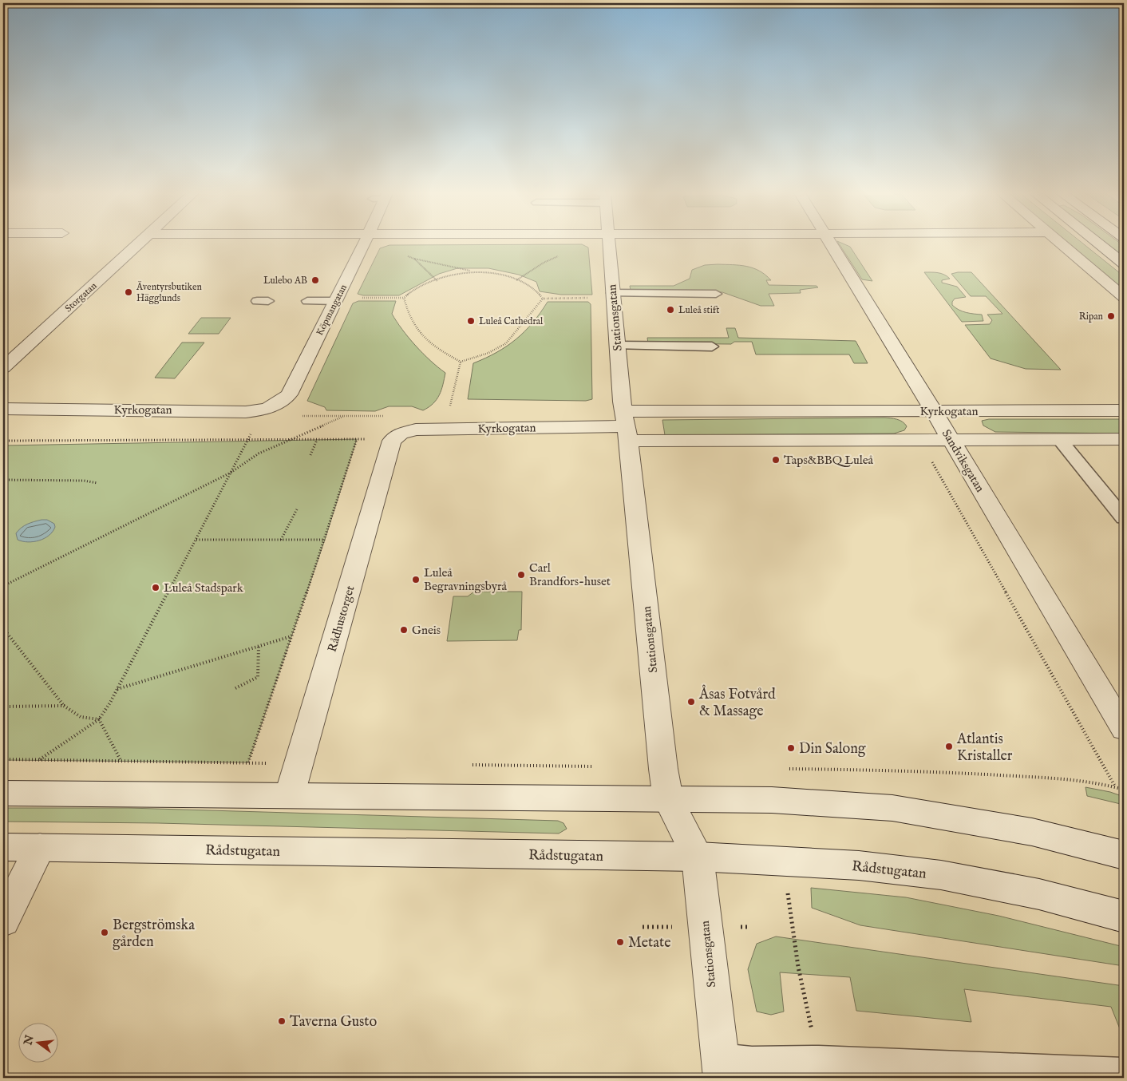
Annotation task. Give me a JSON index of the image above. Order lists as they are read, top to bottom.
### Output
{
  "streets": {
    "street": [
      "Storgatan",
      "Köpmangatan",
      "Stationsgatan",
      "Kyrkogatan",
      "Sandviksgatan",
      "Rådhustorget",
      "Rådstugatan"
    ]
  },
  "crossings": [
    ["Köpmangatan", "Kyrkogatan"],
    ["Stationsgatan", "Kyrkogatan"],
    ["Stationsgatan", "Rådstugatan"],
    ["Kyrkogatan", "Sandviksgatan"],
    ["Kyrkogatan", "Rådhustorget"]
  ],
  "places": [
    "Lulebo AB",
    "Äventyrsbutiken Hägglunds",
    "Luleå stift",
    "Ripan",
    "Luleå Cathedral",
    "Taps&BBQ Luleå",
    "Carl Brandfors-huset",
    "Luleå Begravningsbyrå",
    "Luleå Stadspark",
    "Gneis",
    "Åsas Fotvård & Massage",
    "Atlantis Kristaller",
    "Din Salong",
    "Bergströmska gården",
    "Metate",
    "Taverna Gusto"
  ],
  "north": "left"
}
